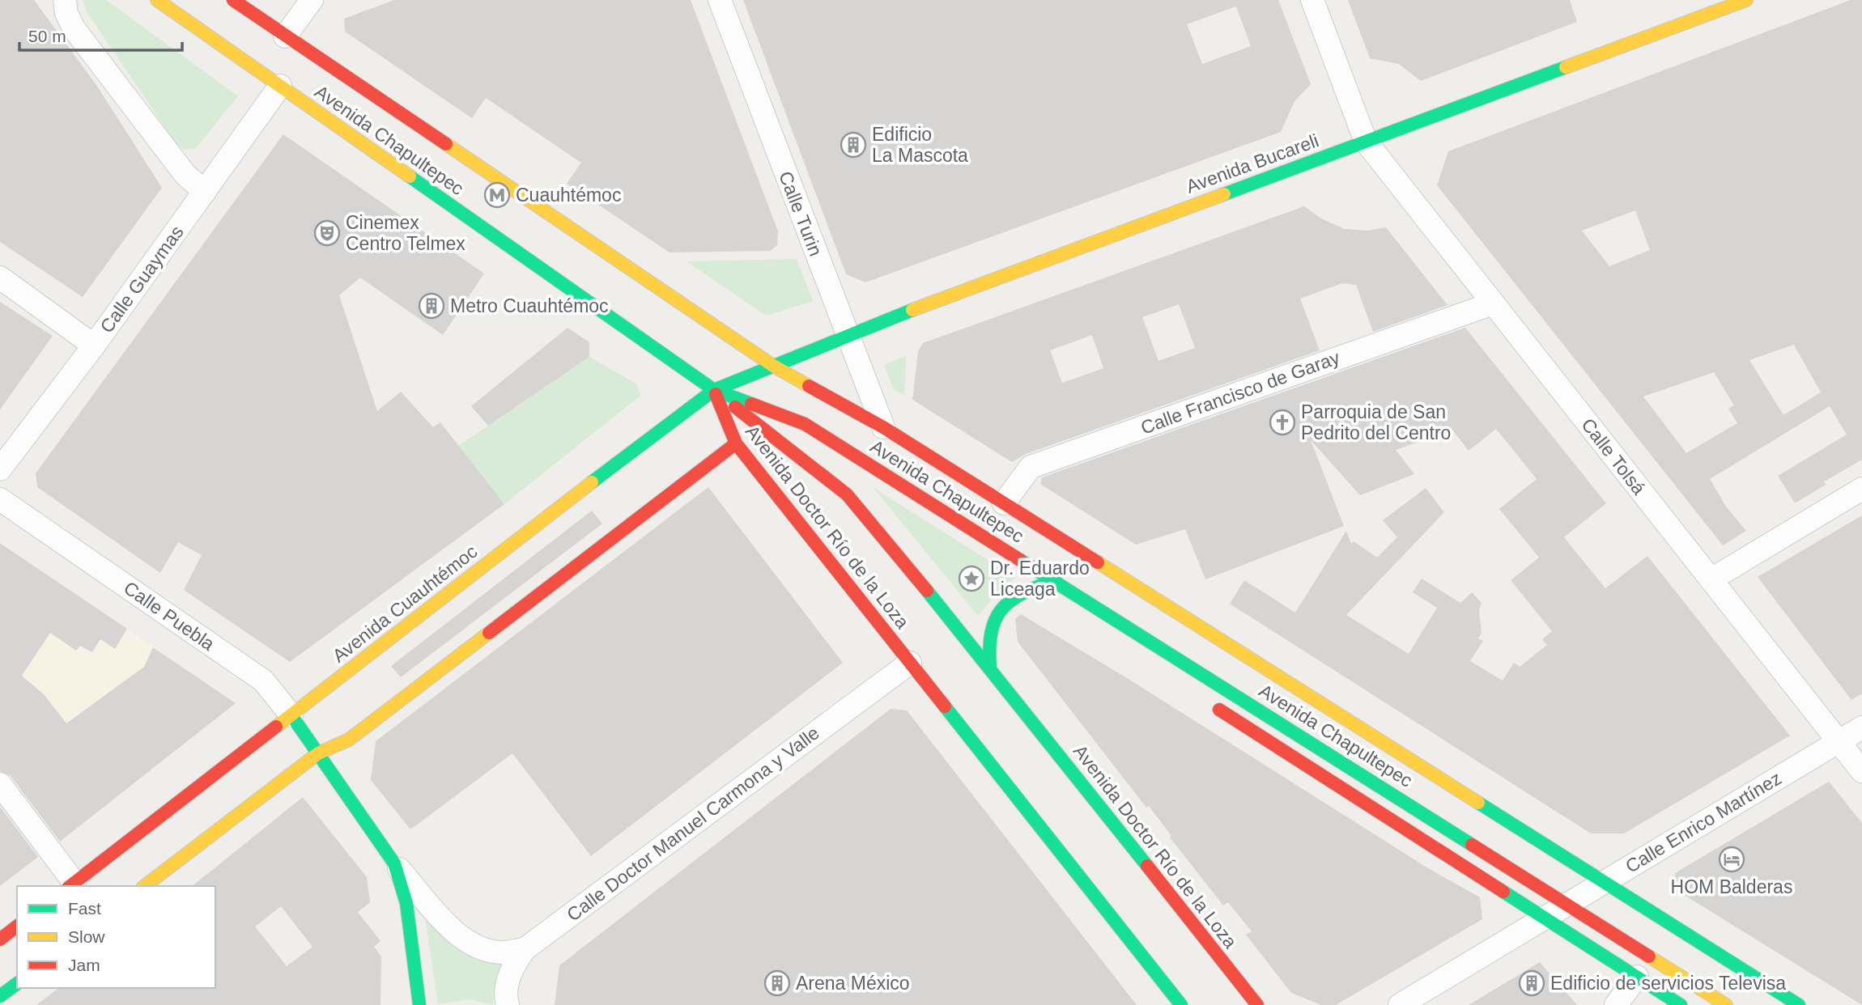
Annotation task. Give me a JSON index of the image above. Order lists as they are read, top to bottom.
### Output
{
  "streets": {
    "main road": [
      "Avenida Chapultepec",
      "Avenida Bucareli",
      "Avenida Doctor Río de la Loza",
      "Avenida Cuauhtémoc",
      "Calle Puebla"
    ],
    "street": [
      "Calle Turin",
      "Calle Guaymas",
      "Calle Francisco de Garay",
      "Calle Tolsá",
      "Calle Enrico Martínez",
      "Calle Doctor Manuel Carmona y Valle"
    ]
  },
  "crossings": [
    ["Avenida Chapultepec", "Avenida Bucareli"],
    ["Avenida Chapultepec", "Calle Turin"],
    ["Avenida Chapultepec", "Calle Guaymas"],
    ["Avenida Chapultepec", "Calle Francisco de Garay"],
    ["Avenida Chapultepec", "Avenida Doctor Río de la Loza"],
    ["Avenida Chapultepec", "Avenida Cuauhtémoc"],
    ["Avenida Chapultepec", "Calle Enrico Martínez"],
    ["Avenida Bucareli", "Calle Turin"],
    ["Avenida Bucareli", "Calle Tolsá"],
    ["Avenida Bucareli", "Avenida Cuauhtémoc"],
    ["Calle Francisco de Garay", "Calle Tolsá"],
    ["Calle Tolsá", "Calle Enrico Martínez"],
    ["Avenida Doctor Río de la Loza", "Avenida Cuauhtémoc"],
    ["Avenida Doctor Río de la Loza", "Calle Doctor Manuel Carmona y Valle"],
    ["Avenida Cuauhtémoc", "Calle Puebla"]
  ],
  "places": {
    "building": [
      "Edificio La Mascota",
      "Metro Cuauhtémoc",
      "Arena México",
      "Edificio de servicios Televisa"
    ],
    "metro station": ["Cuauhtémoc"],
    "theatre": ["Cinemex Centro Telmex"],
    "church": ["Parroquia de San Pedrito del Centro"],
    "place": ["Dr. Eduardo Liceaga"],
    "hotel": ["HOM Balderas"]
  },
  "legend": ["Fast", "Slow", "Jam"],
  "scale_bar": "50 m"
}
